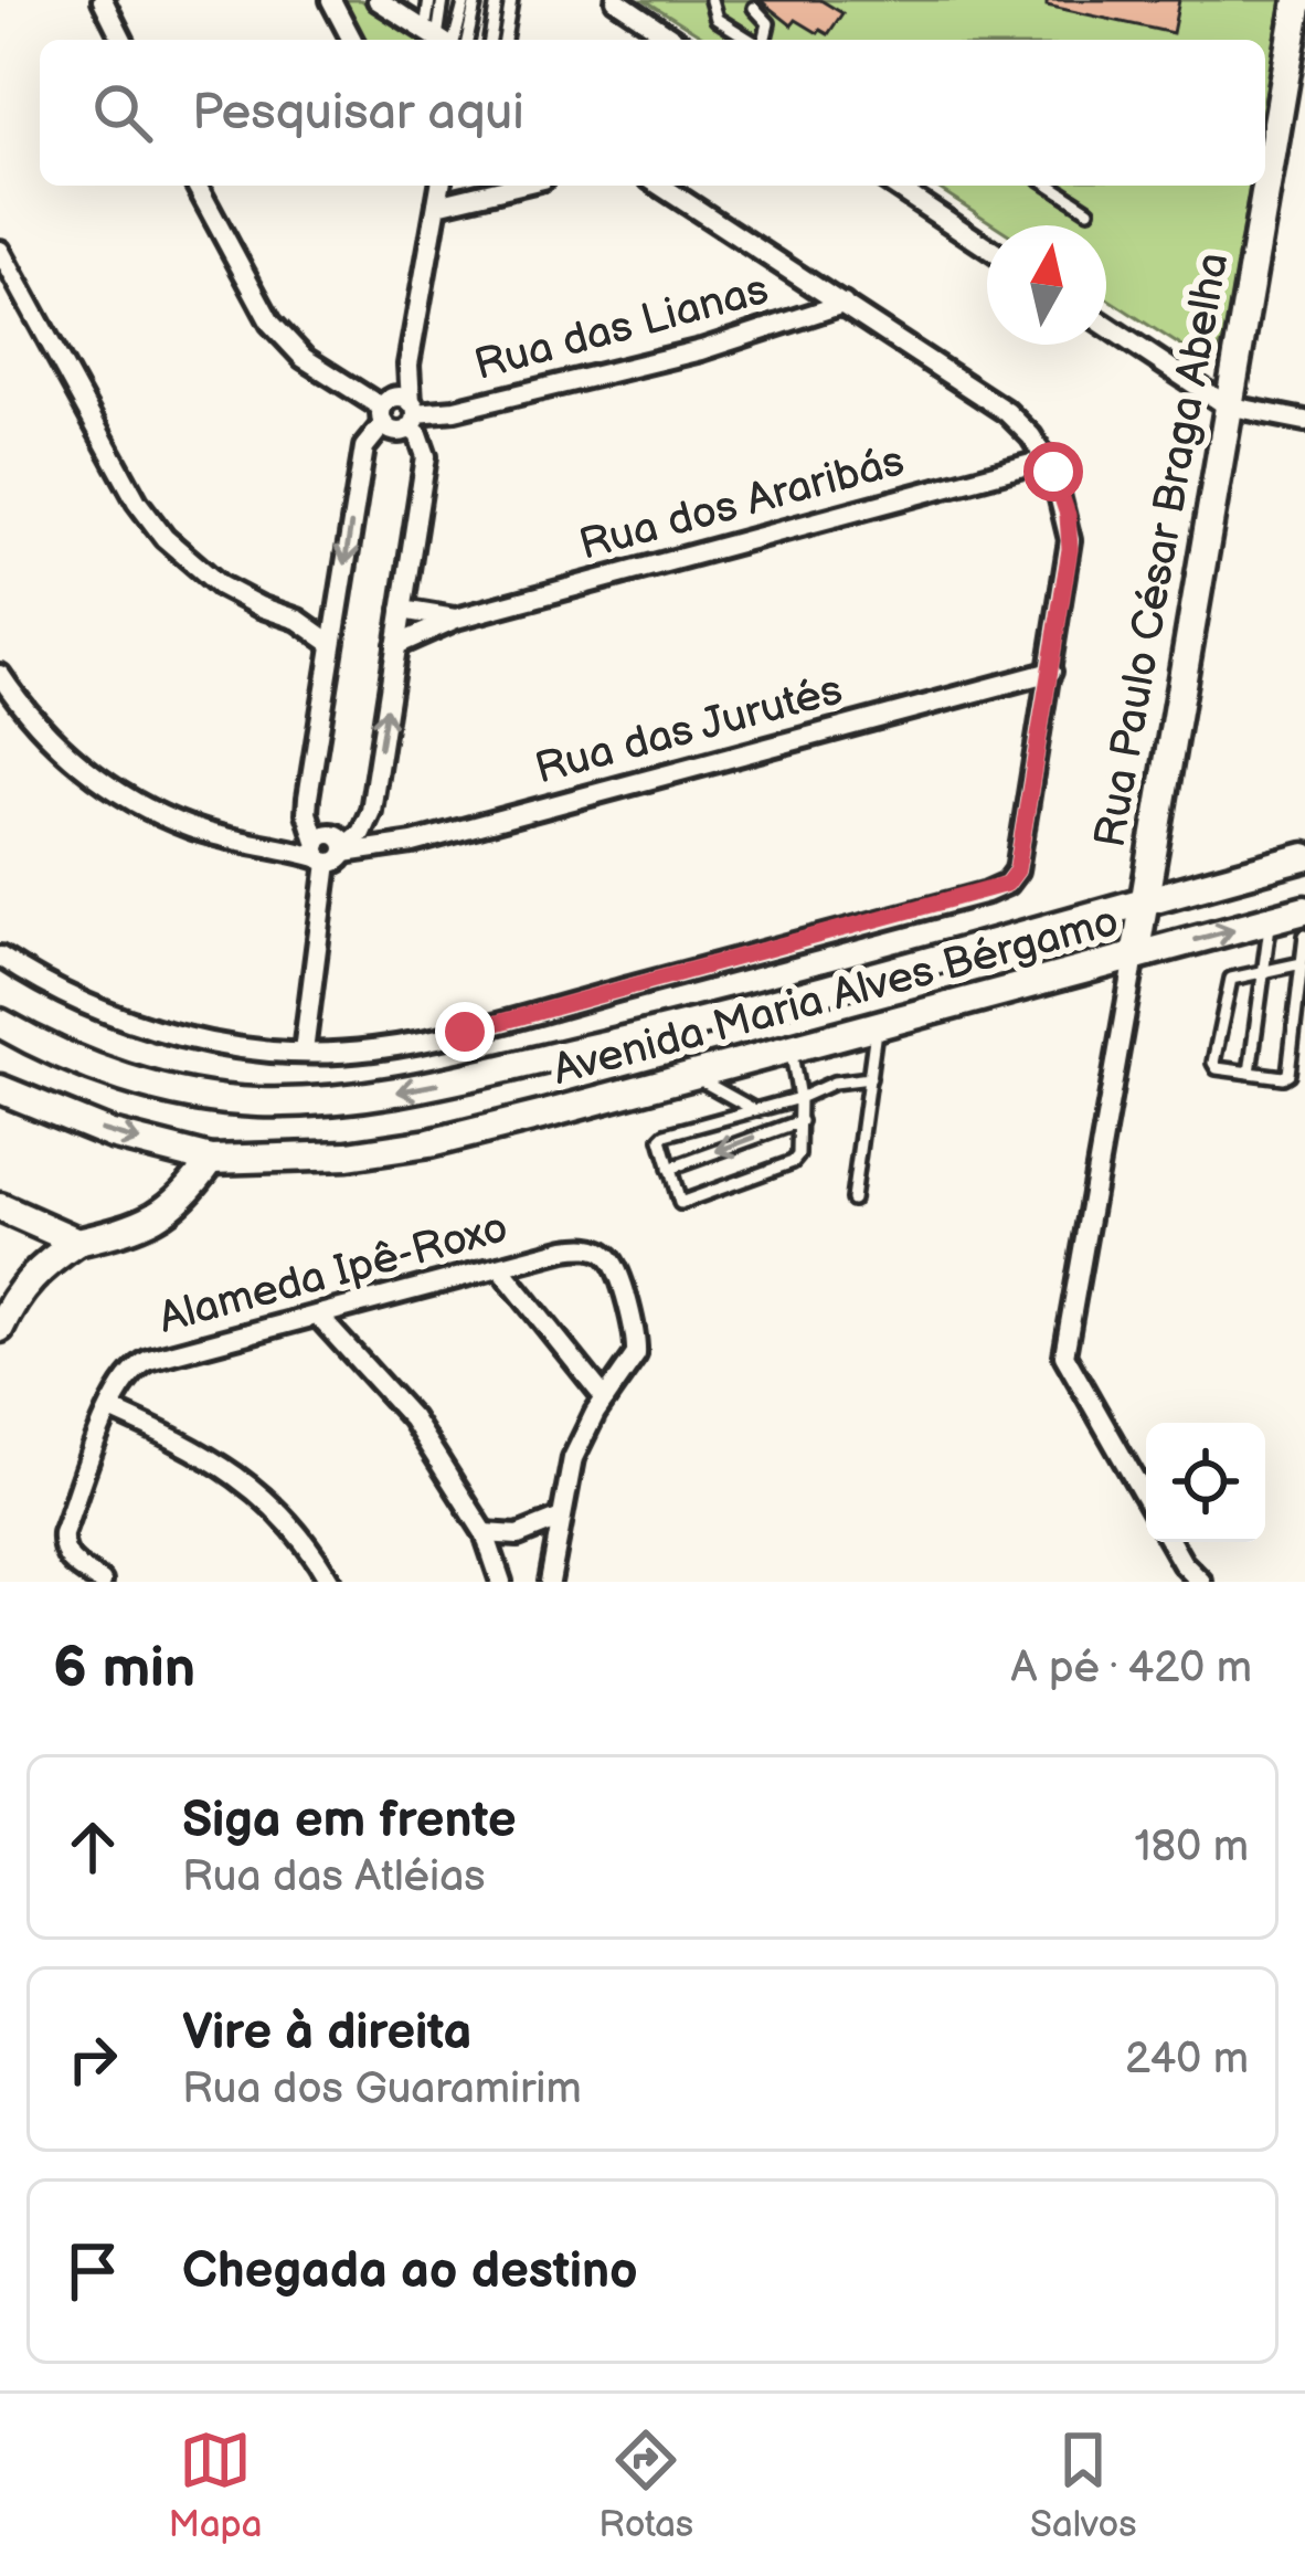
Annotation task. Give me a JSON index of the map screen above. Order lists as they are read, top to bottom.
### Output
{
  "streets": {
    "street": [
      "Rua das Lianas",
      "Rua dos Araribás",
      "Rua Paulo César Braga Abelha",
      "Rua das Jurutés",
      "Avenida Maria Alves Bérgamo",
      "Alameda Ipê-Roxo"
    ]
  },
  "crossings": [
    ["Rua Paulo César Braga Abelha", "Avenida Maria Alves Bérgamo"]
  ],
  "north": "top",
  "page": {
    "search": "Pesquisar aqui",
    "heading": ["6 min", "A pé · 420 m"],
    "list": [
      ["Siga em frente", "Rua das Atléias", "180 m"],
      ["Vire à direita", "Rua dos Guaramirim", "240 m"],
      "Chegada ao destino"
    ],
    "nav": ["Mapa", "Rotas", "Salvos"]
  }
}
